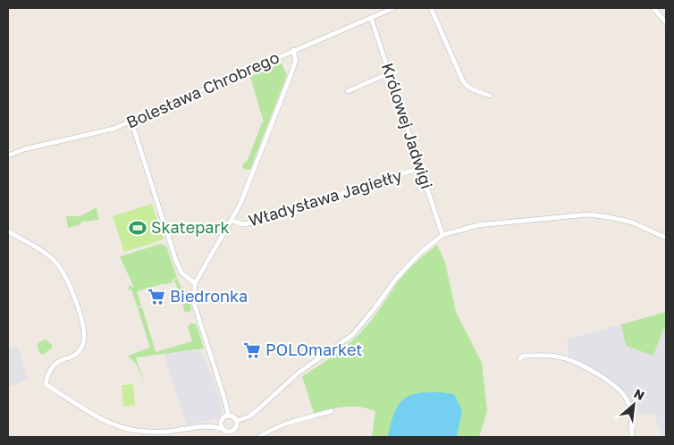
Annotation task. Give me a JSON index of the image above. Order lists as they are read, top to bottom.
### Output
{
  "streets": {
    "street": ["Bolesława Chrobrego", "Królowej Jadwigi", "Władysława Jagiełły"]
  },
  "crossings": [
    ["Bolesława Chrobrego", "Królowej Jadwigi"],
    ["Królowej Jadwigi", "Władysława Jagiełły"]
  ],
  "places": {
    "sports": ["Skatepark"],
    "supermarket": ["Biedronka", "POLOmarket"]
  },
  "north": "top right"
}
